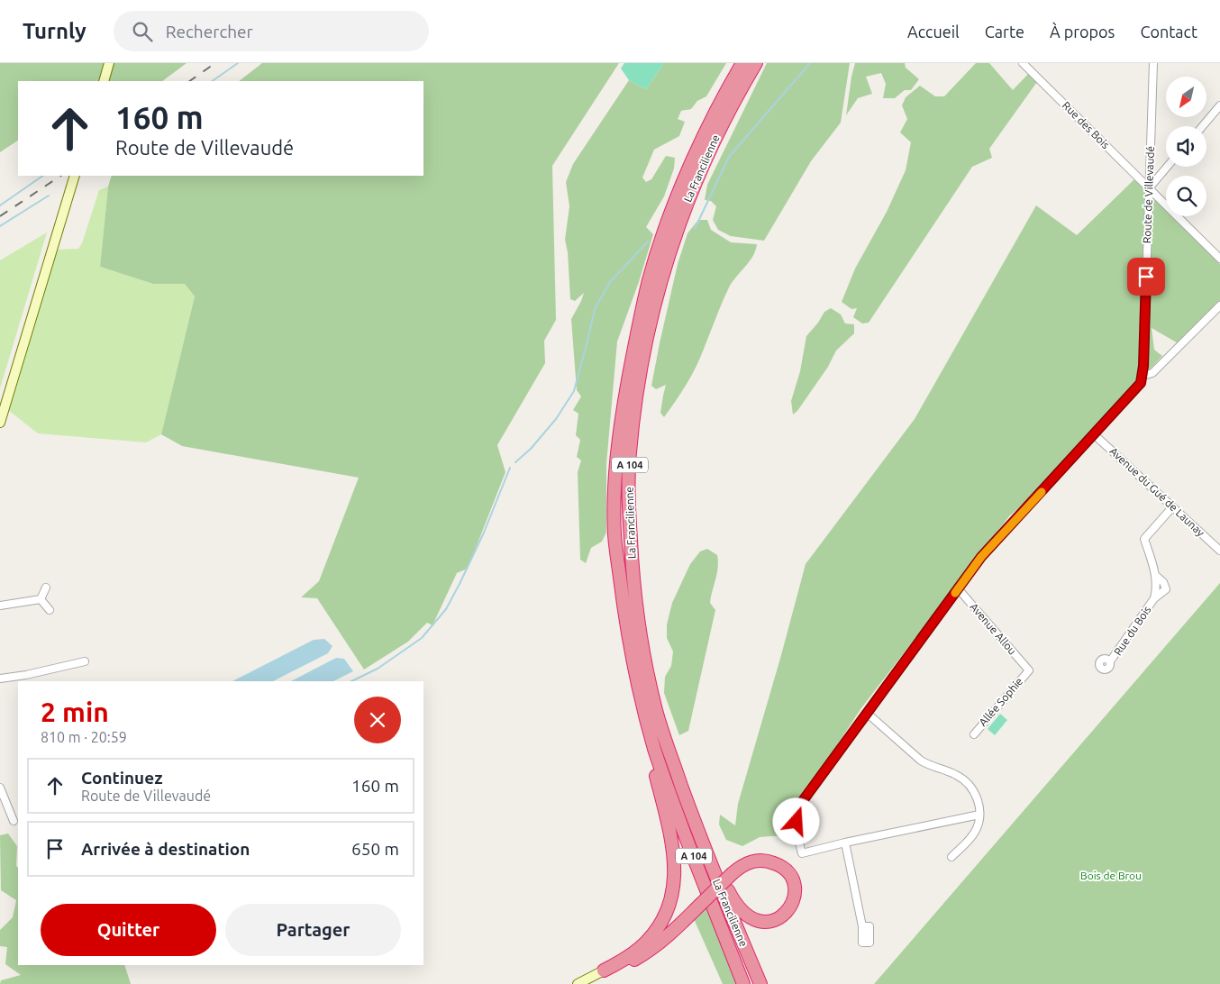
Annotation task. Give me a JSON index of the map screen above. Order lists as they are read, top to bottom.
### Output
{
  "streets": {
    "highway": ["La Francilienne", "A 104"],
    "street": [
      "Rue des Bois",
      "Route de Villevaudé",
      "Avenue du Gué de Launay",
      "Avenue Allou",
      "Rue du Bois",
      "Allée Sophie"
    ]
  },
  "crossings": [
    ["Rue des Bois", "Route de Villevaudé"],
    ["Avenue du Gué de Launay", "Rue du Bois"],
    ["Avenue Allou", "Allée Sophie"]
  ],
  "parks": ["Bois de Brou"],
  "north": "bottom left",
  "page": {
    "header": "Turnly",
    "search": "Rechercher",
    "nav": [
      "Accueil",
      "Carte",
      "À propos",
      "Contact"
    ],
    "turn": ["160 m", "Route de Villevaudé"],
    "heading": ["2 min", "810 m · 20:59"],
    "list": [
      {
        "name": "Continuez",
        "note": "Route de Villevaudé",
        "value": "160 m"
      },
      {
        "name": "Arrivée à destination",
        "value": "650 m"
      }
    ],
    "buttons": ["Quitter", "Partager"]
  }
}
